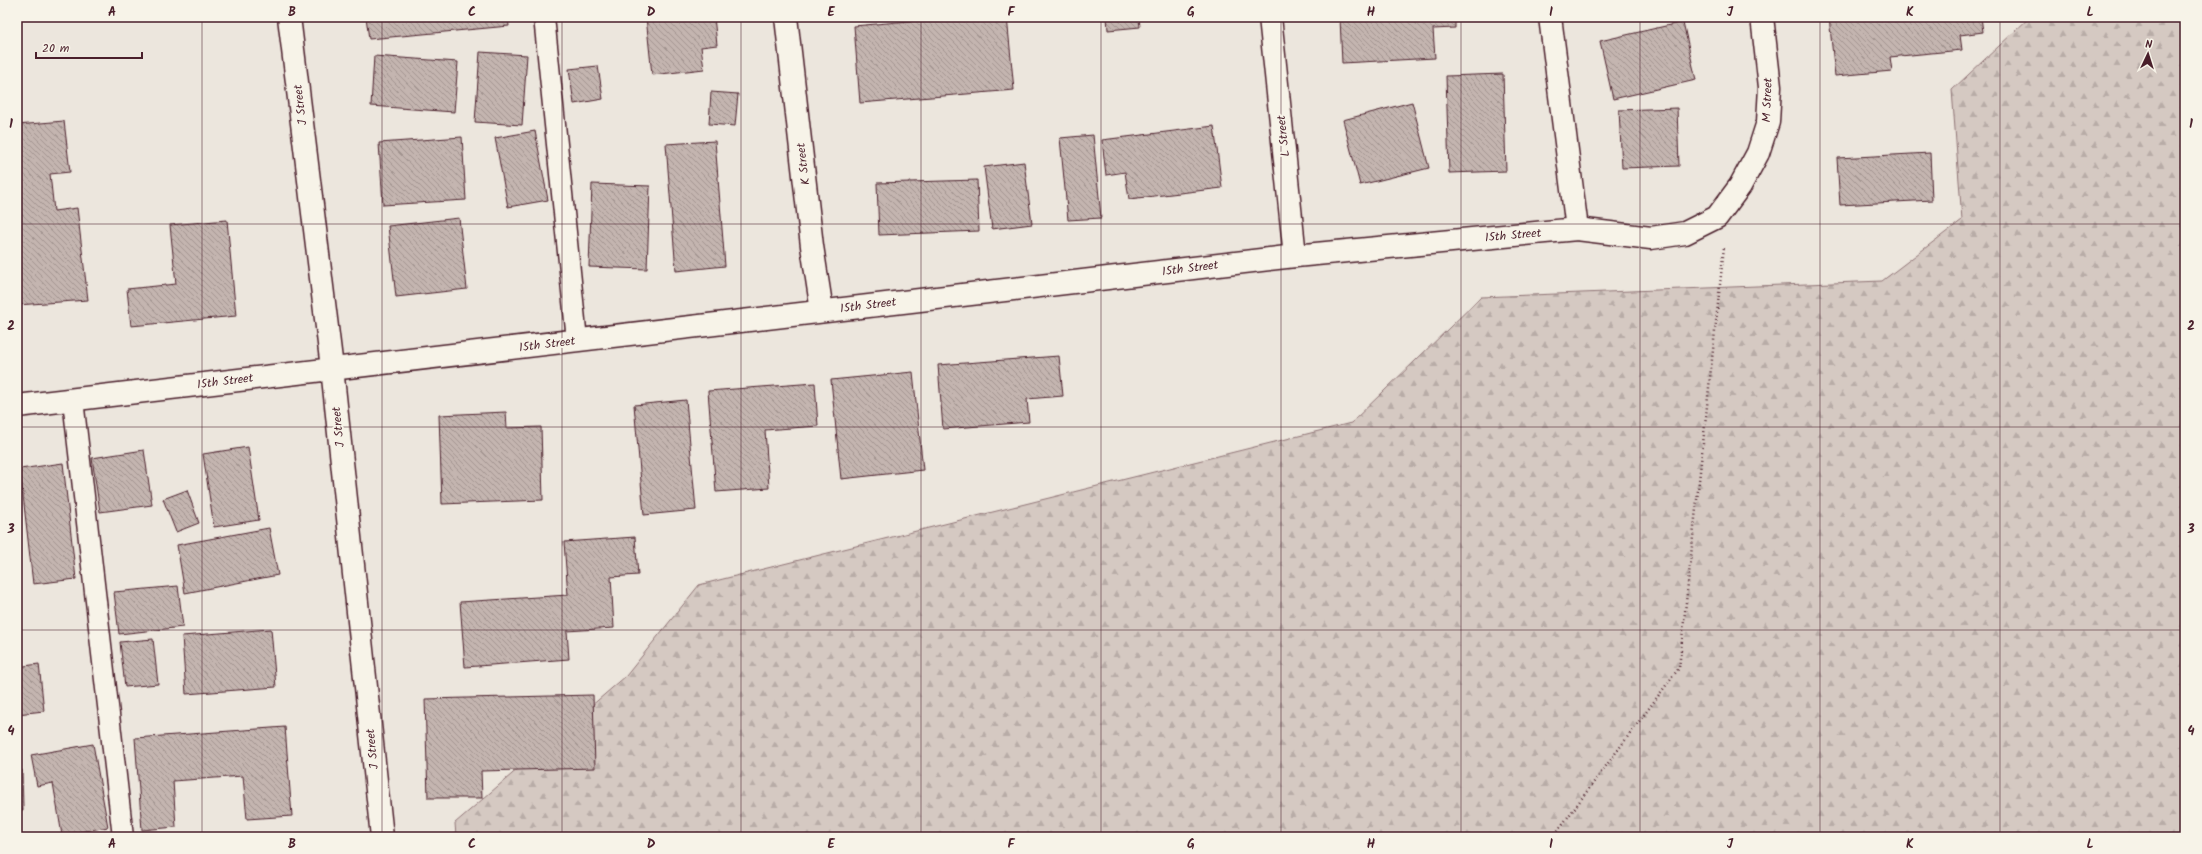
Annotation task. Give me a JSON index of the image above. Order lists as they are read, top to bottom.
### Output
{
  "streets": {
    "street": [
      "M Street",
      "J Street",
      "L Street",
      "K Street",
      "15th Street"
    ]
  },
  "crossings": [
    ["M Street", "15th Street"],
    ["J Street", "15th Street"],
    ["L Street", "15th Street"],
    ["K Street", "15th Street"]
  ],
  "scale_bar": "20 m",
  "north": "top",
  "grid": {
    "columns": [
      "A",
      "B",
      "C",
      "D",
      "E",
      "F",
      "G",
      "H",
      "I",
      "J",
      "K",
      "L"
    ],
    "rows": [
      "1",
      "2",
      "3",
      "4"
    ]
  }
}
